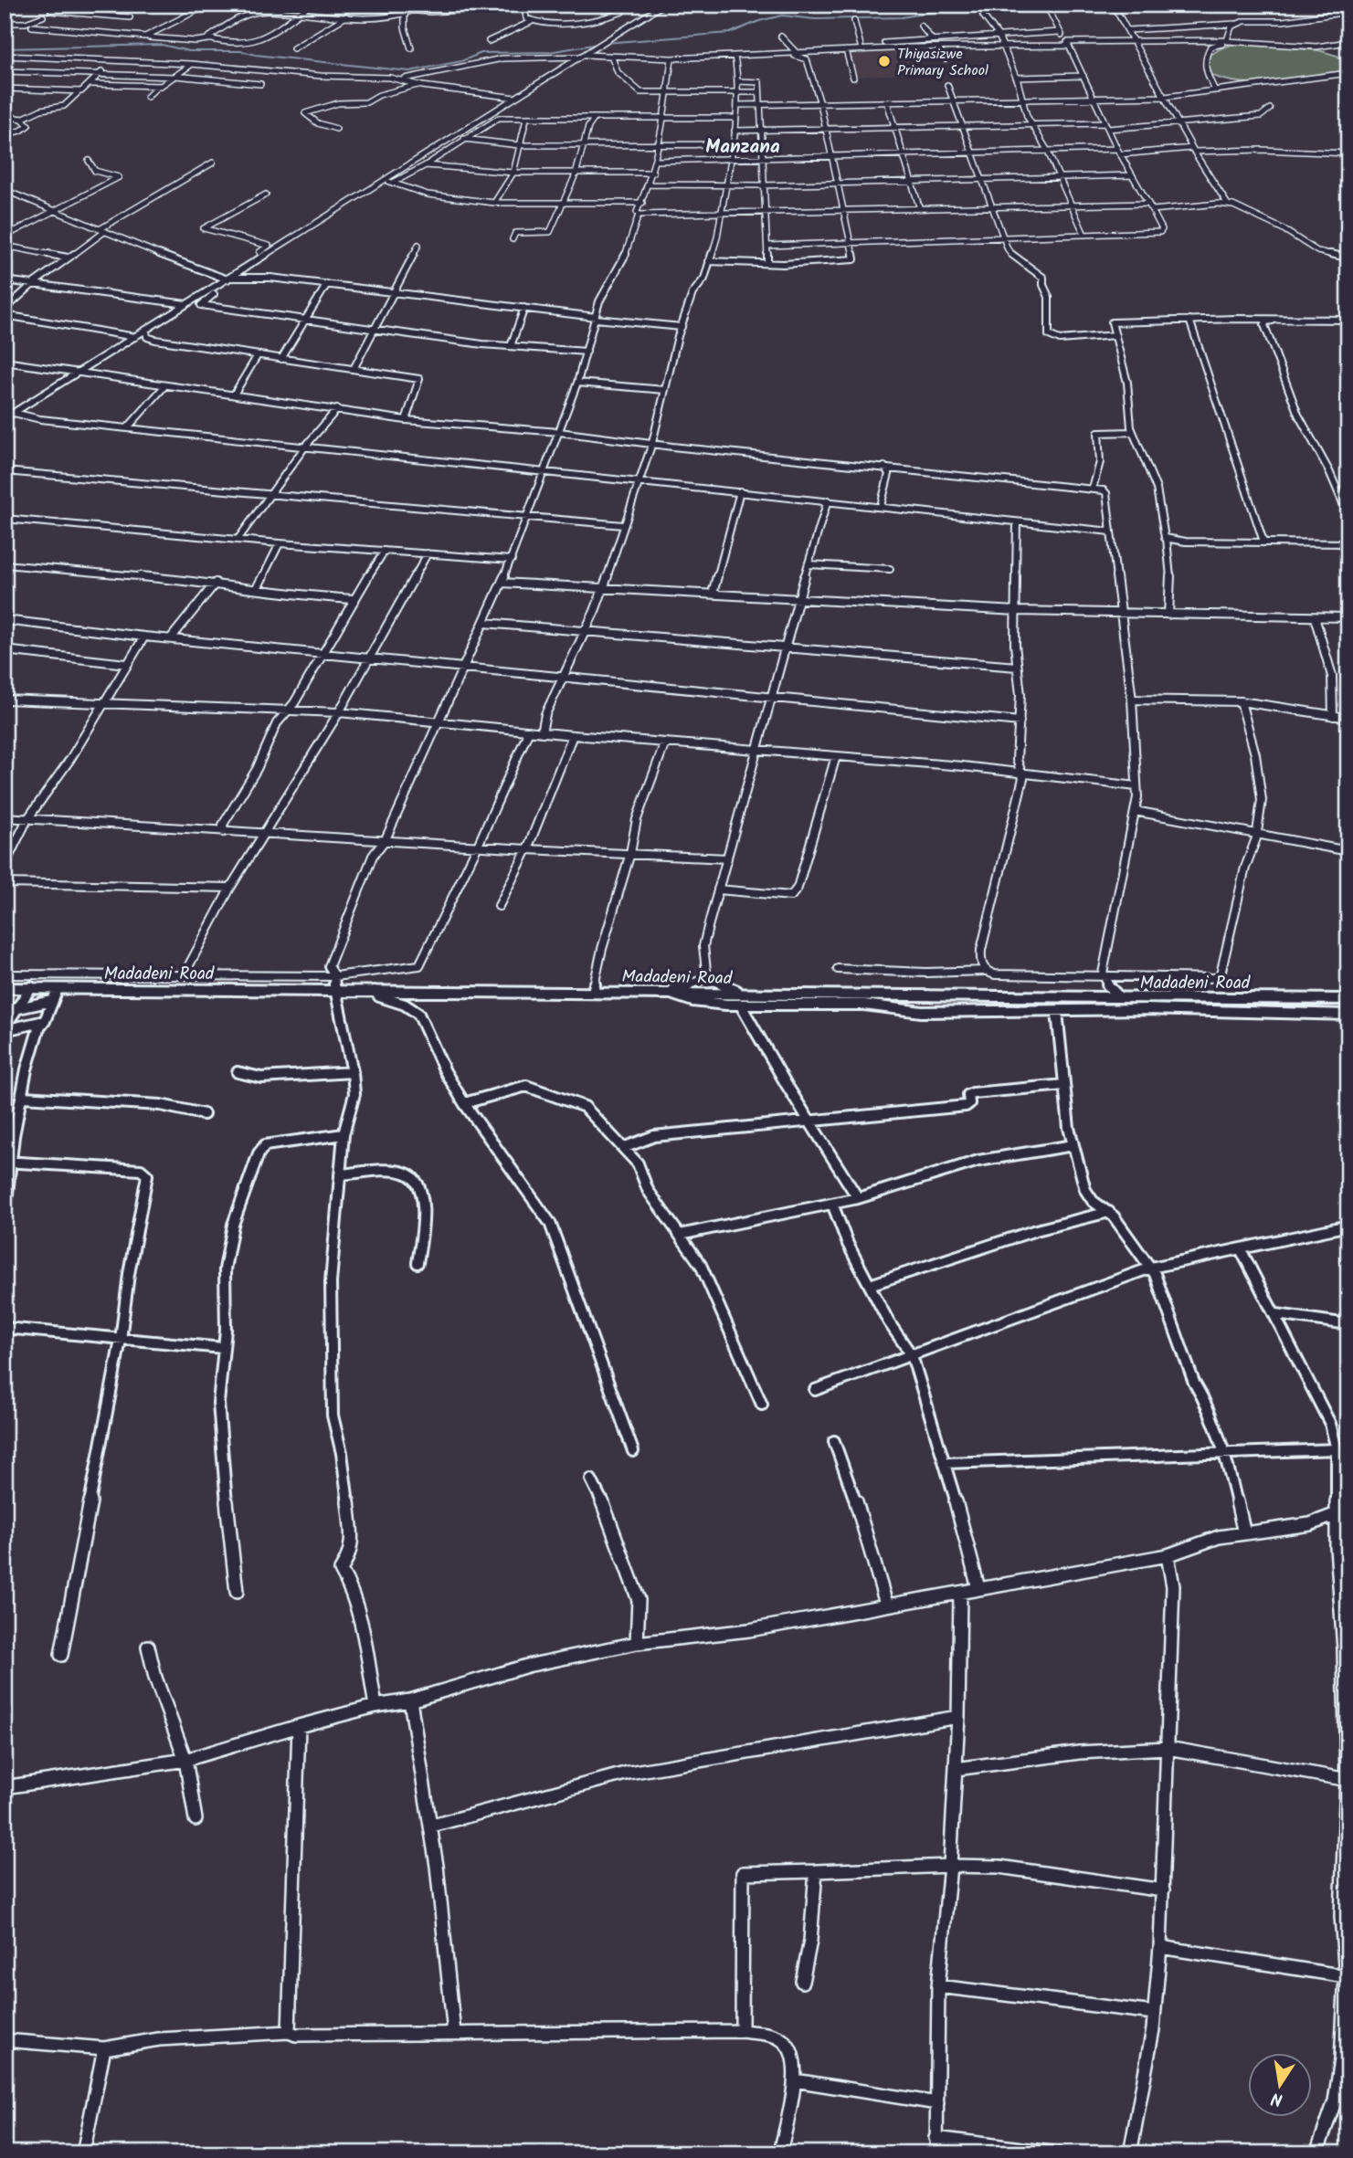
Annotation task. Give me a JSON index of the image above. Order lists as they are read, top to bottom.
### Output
{
  "streets": {
    "street": ["Madadeni Road"]
  },
  "districts": ["Manzana"],
  "places": ["Thiyasizwe Primary School"],
  "north": "bottom"
}
